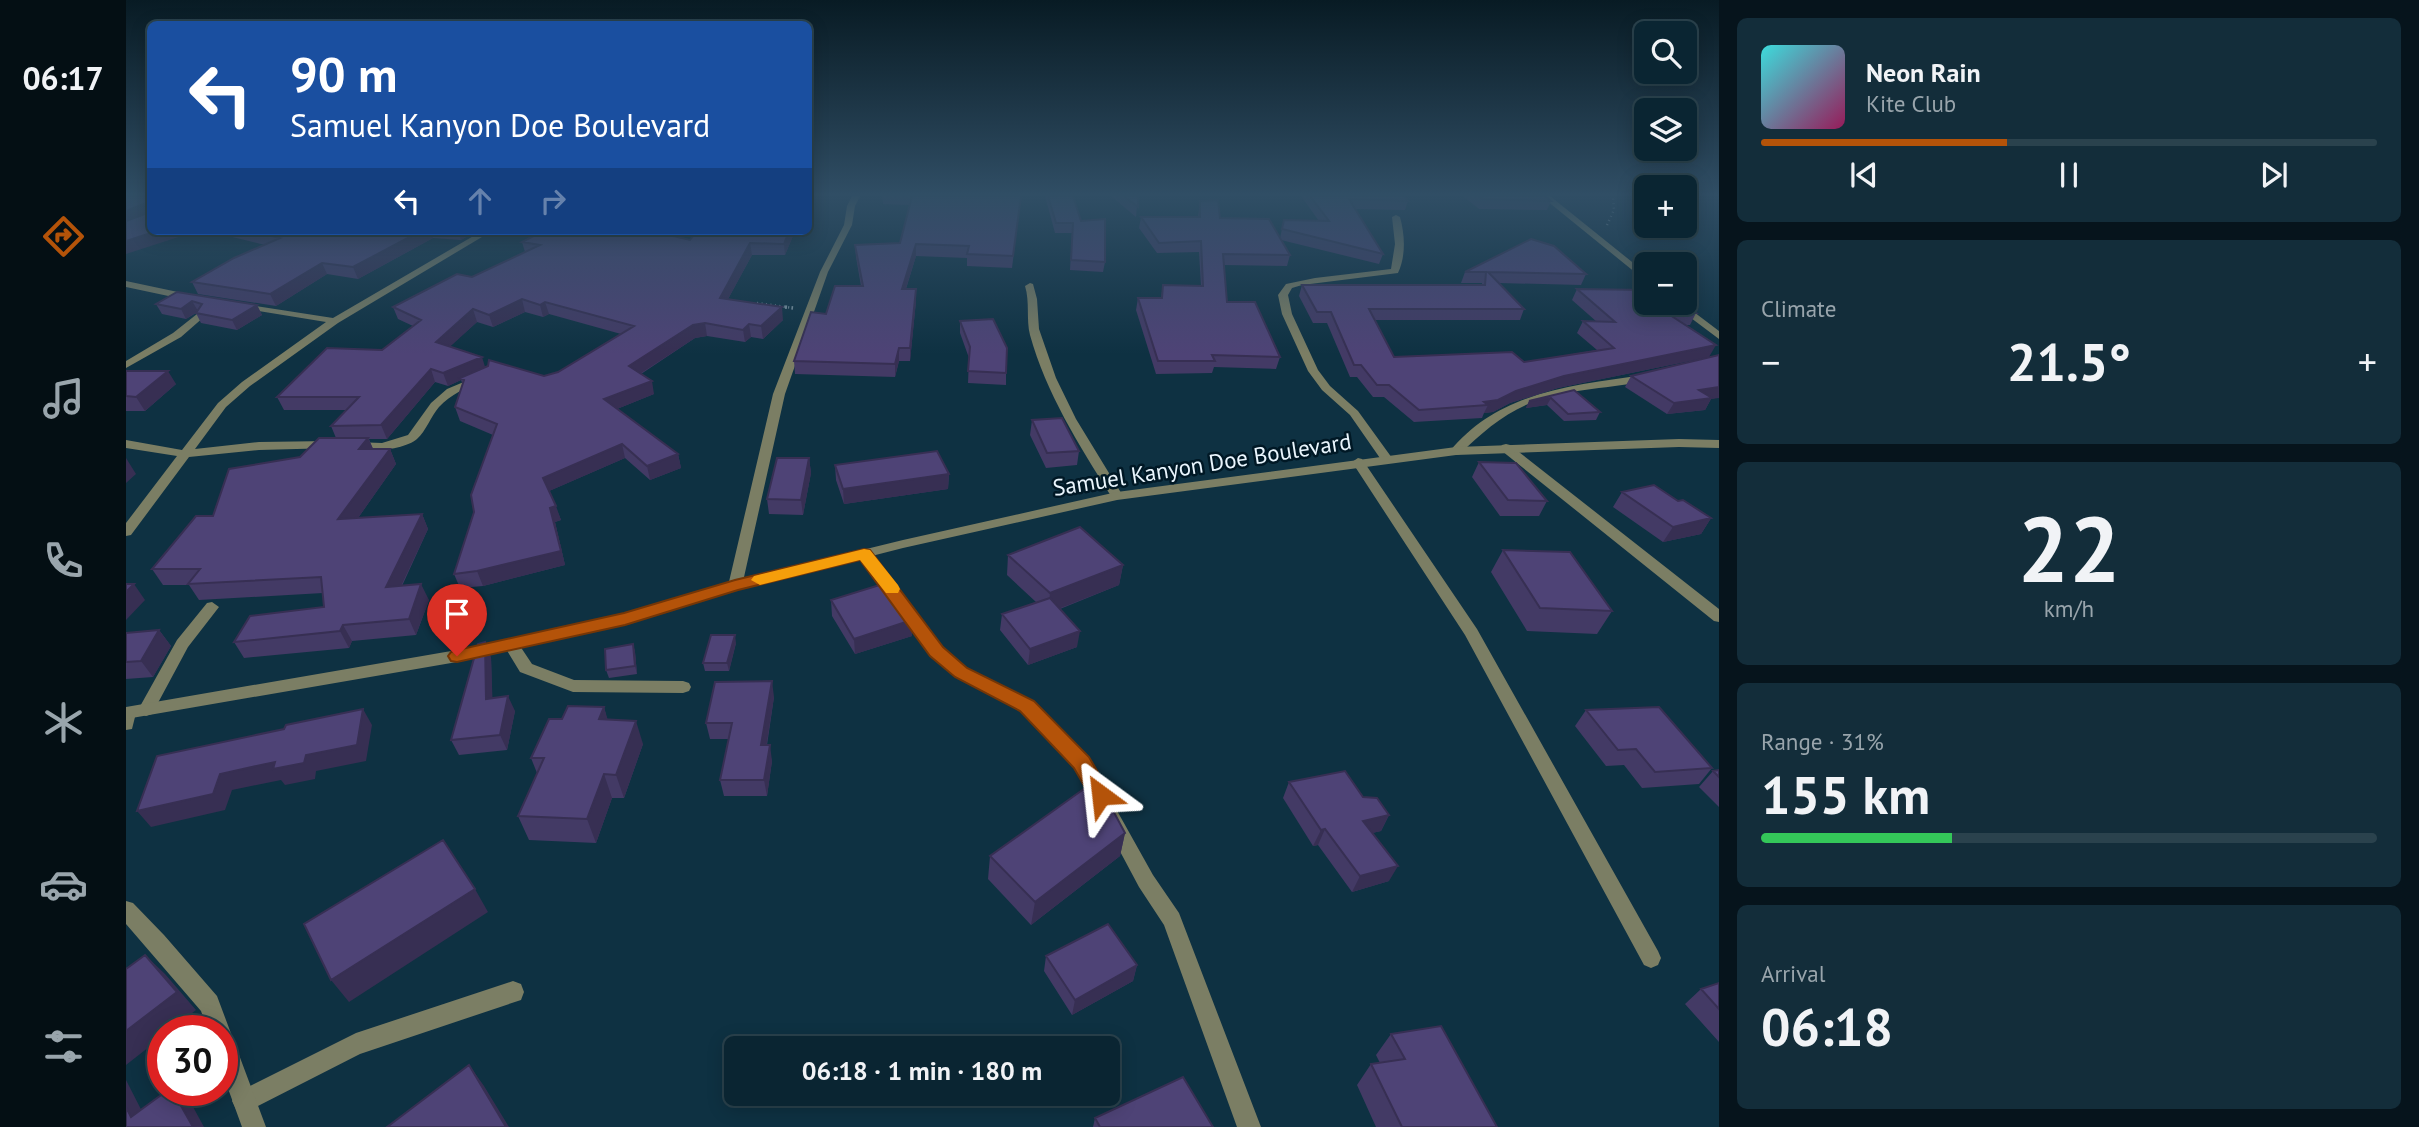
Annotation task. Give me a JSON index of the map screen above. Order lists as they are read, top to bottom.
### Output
{
  "streets": {
    "street": ["Samuel Kanyon Doe Boulevard"]
  },
  "page": {
    "tabs": "06:17",
    "map_buttons": ["+", "−"],
    "turn": ["90 m", "Samuel Kanyon Doe Boulevard"],
    "song": ["Neon Rain", "Kite Club"],
    "tile": [
      "Climate",
      ["22", "km/h"],
      ["Range · 31%", "155 km"],
      ["Arrival", "06:18"]
    ],
    "heat": ["−", "21.5°", "+"],
    "limit": "30",
    "trip": "06:18 · 1 min · 180 m"
  }
}
